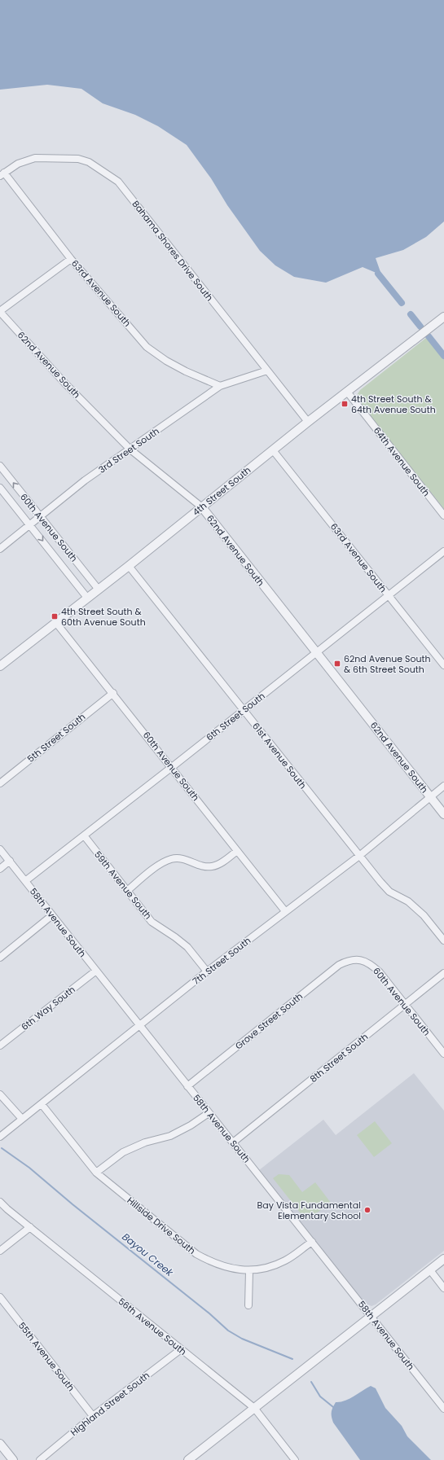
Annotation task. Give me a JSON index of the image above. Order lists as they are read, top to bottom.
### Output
{
  "streets": {
    "street": [
      "Bahama Shores Drive South",
      "63rd Avenue South",
      "62nd Avenue South",
      "3rd Street South",
      "64th Avenue South",
      "4th Street South",
      "60th Avenue South",
      "6th Street South",
      "5th Street South",
      "61st Avenue South",
      "59th Avenue South",
      "58th Avenue South",
      "7th Street South",
      "6th Way South",
      "Grove Street South",
      "8th Street South",
      "Hillside Drive South",
      "56th Avenue South",
      "55th Avenue South",
      "Highland Street South"
    ]
  },
  "crossings": [
    ["Bahama Shores Drive South", "63rd Avenue South"],
    ["Bahama Shores Drive South", "3rd Street South"],
    ["Bahama Shores Drive South", "4th Street South"],
    ["63rd Avenue South", "3rd Street South"],
    ["63rd Avenue South", "4th Street South"],
    ["63rd Avenue South", "6th Street South"],
    ["62nd Avenue South", "3rd Street South"],
    ["62nd Avenue South", "4th Street South"],
    ["62nd Avenue South", "6th Street South"],
    ["62nd Avenue South", "7th Street South"],
    ["3rd Street South", "60th Avenue South"],
    ["64th Avenue South", "4th Street South"],
    ["4th Street South", "60th Avenue South"],
    ["4th Street South", "61st Avenue South"],
    ["60th Avenue South", "6th Street South"],
    ["60th Avenue South", "5th Street South"],
    ["60th Avenue South", "7th Street South"],
    ["60th Avenue South", "Grove Street South"],
    ["60th Avenue South", "8th Street South"],
    ["6th Street South", "61st Avenue South"],
    ["6th Street South", "59th Avenue South"],
    ["6th Street South", "58th Avenue South"],
    ["61st Avenue South", "7th Street South"],
    ["59th Avenue South", "7th Street South"],
    ["58th Avenue South", "7th Street South"],
    ["58th Avenue South", "6th Way South"],
    ["58th Avenue South", "Grove Street South"],
    ["58th Avenue South", "8th Street South"],
    ["58th Avenue South", "Hillside Drive South"],
    ["7th Street South", "Hillside Drive South"],
    ["56th Avenue South", "Highland Street South"],
    ["55th Avenue South", "Highland Street South"]
  ],
  "water": ["Bayou Creek"],
  "places": {
    "transit": ["4th Street South & 64th Avenue South", "4th Street South & 60th Avenue South", "62nd Avenue South & 6th Street South"],
    "other": ["Bay Vista Fundamental Elementary School"]
  }
}
